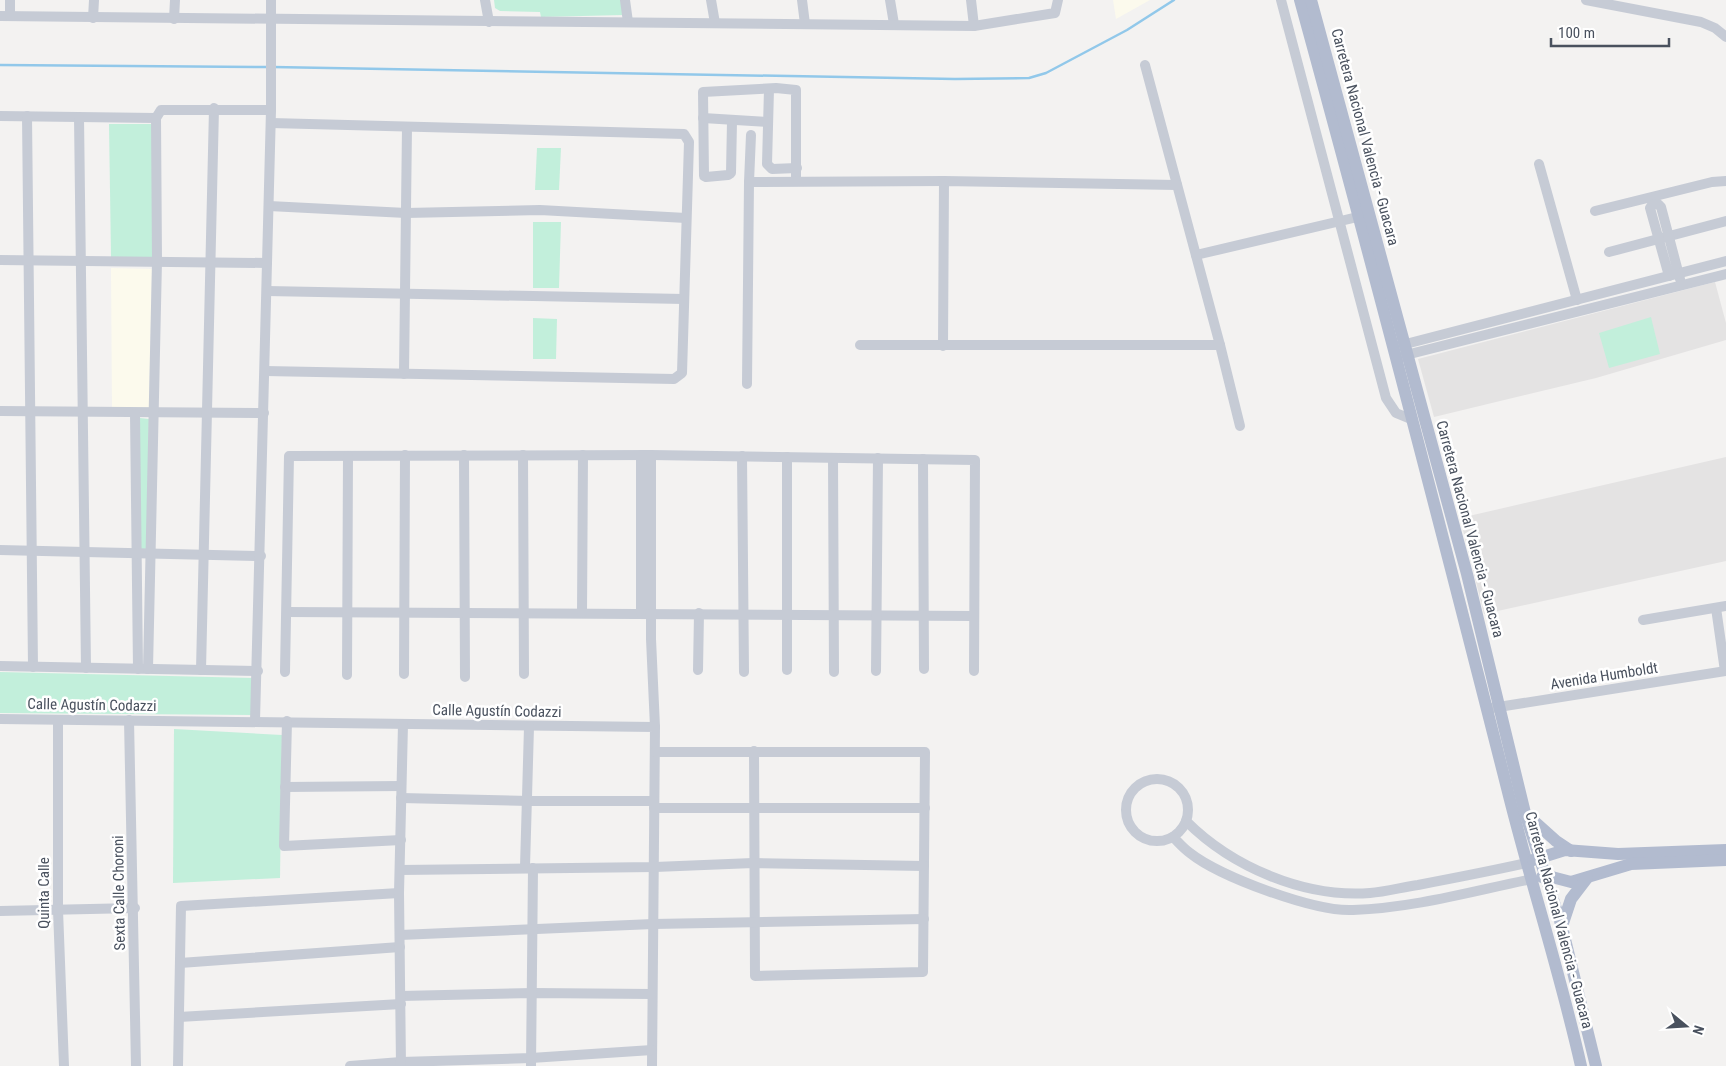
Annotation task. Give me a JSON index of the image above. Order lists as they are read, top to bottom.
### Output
{
  "streets": {
    "main road": ["Carretera Nacional Valencia - Guacara"],
    "street": [
      "Avenida Humboldt",
      "Calle Agustín Codazzi",
      "Quinta Calle",
      "Sexta Calle Choroni"
    ]
  },
  "crossings": [
    ["Carretera Nacional Valencia - Guacara", "Avenida Humboldt"],
    ["Calle Agustín Codazzi", "Quinta Calle"],
    ["Calle Agustín Codazzi", "Sexta Calle Choroni"]
  ],
  "scale_bar": "100 m",
  "north": "right"
}
